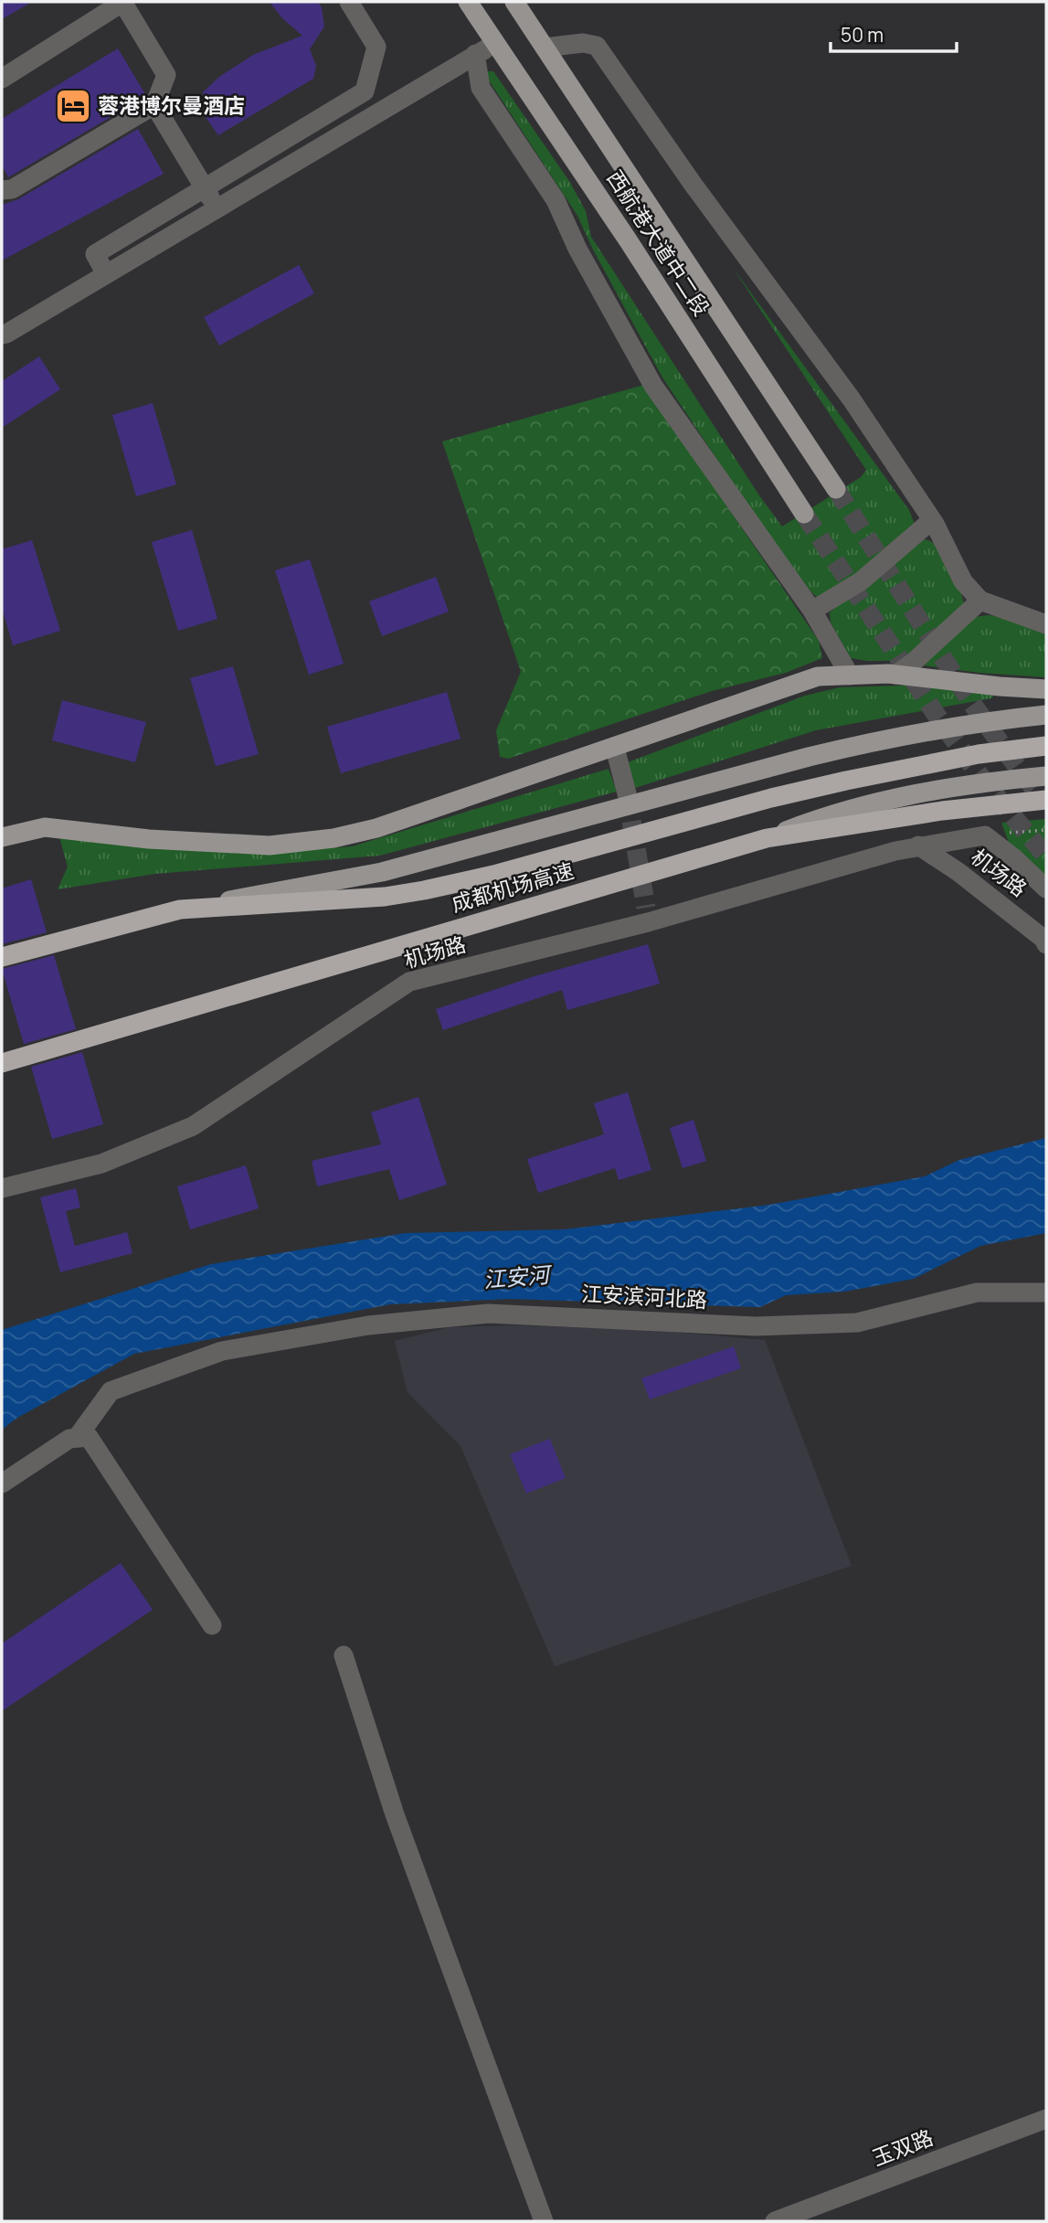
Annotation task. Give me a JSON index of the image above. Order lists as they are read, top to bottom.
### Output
{
  "streets": {
    "highway": ["成都机场高速"],
    "main road": ["西航港大道中二段"],
    "street": ["机场路", "江安滨河北路", "玉双路"]
  },
  "water": ["江安河"],
  "places": {
    "hotel": ["蓉港博尔曼酒店"]
  },
  "scale_bar": "50 m"
}
